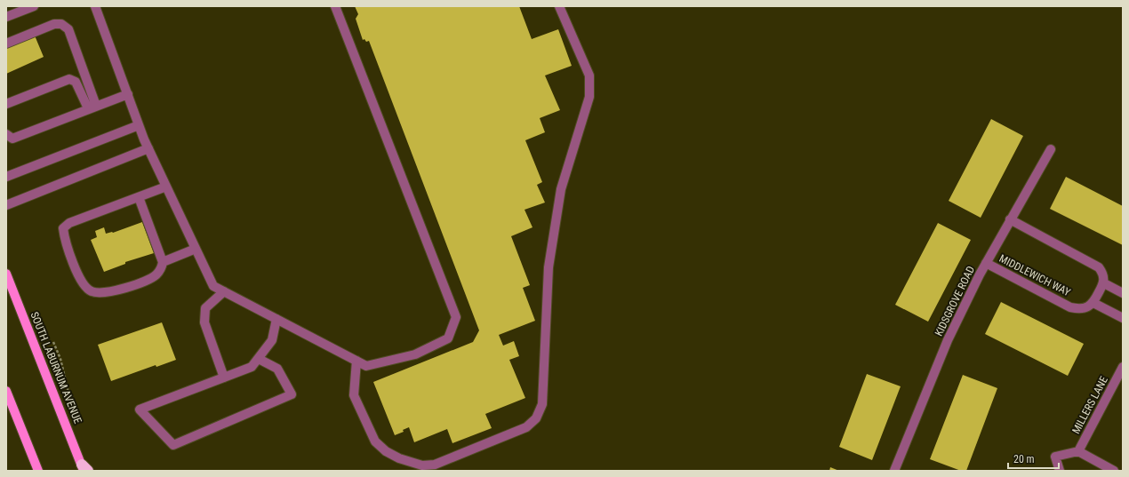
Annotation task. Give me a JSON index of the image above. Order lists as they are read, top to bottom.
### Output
{
  "streets": {
    "main road": ["SOUTH LABURNUM AVENUE"],
    "street": ["MIDDLEWICH WAY", "KIDSGROVE ROAD", "MILLERS LANE"]
  },
  "crossings": [
    ["MIDDLEWICH WAY", "KIDSGROVE ROAD"]
  ],
  "scale_bar": "20 m"
}
